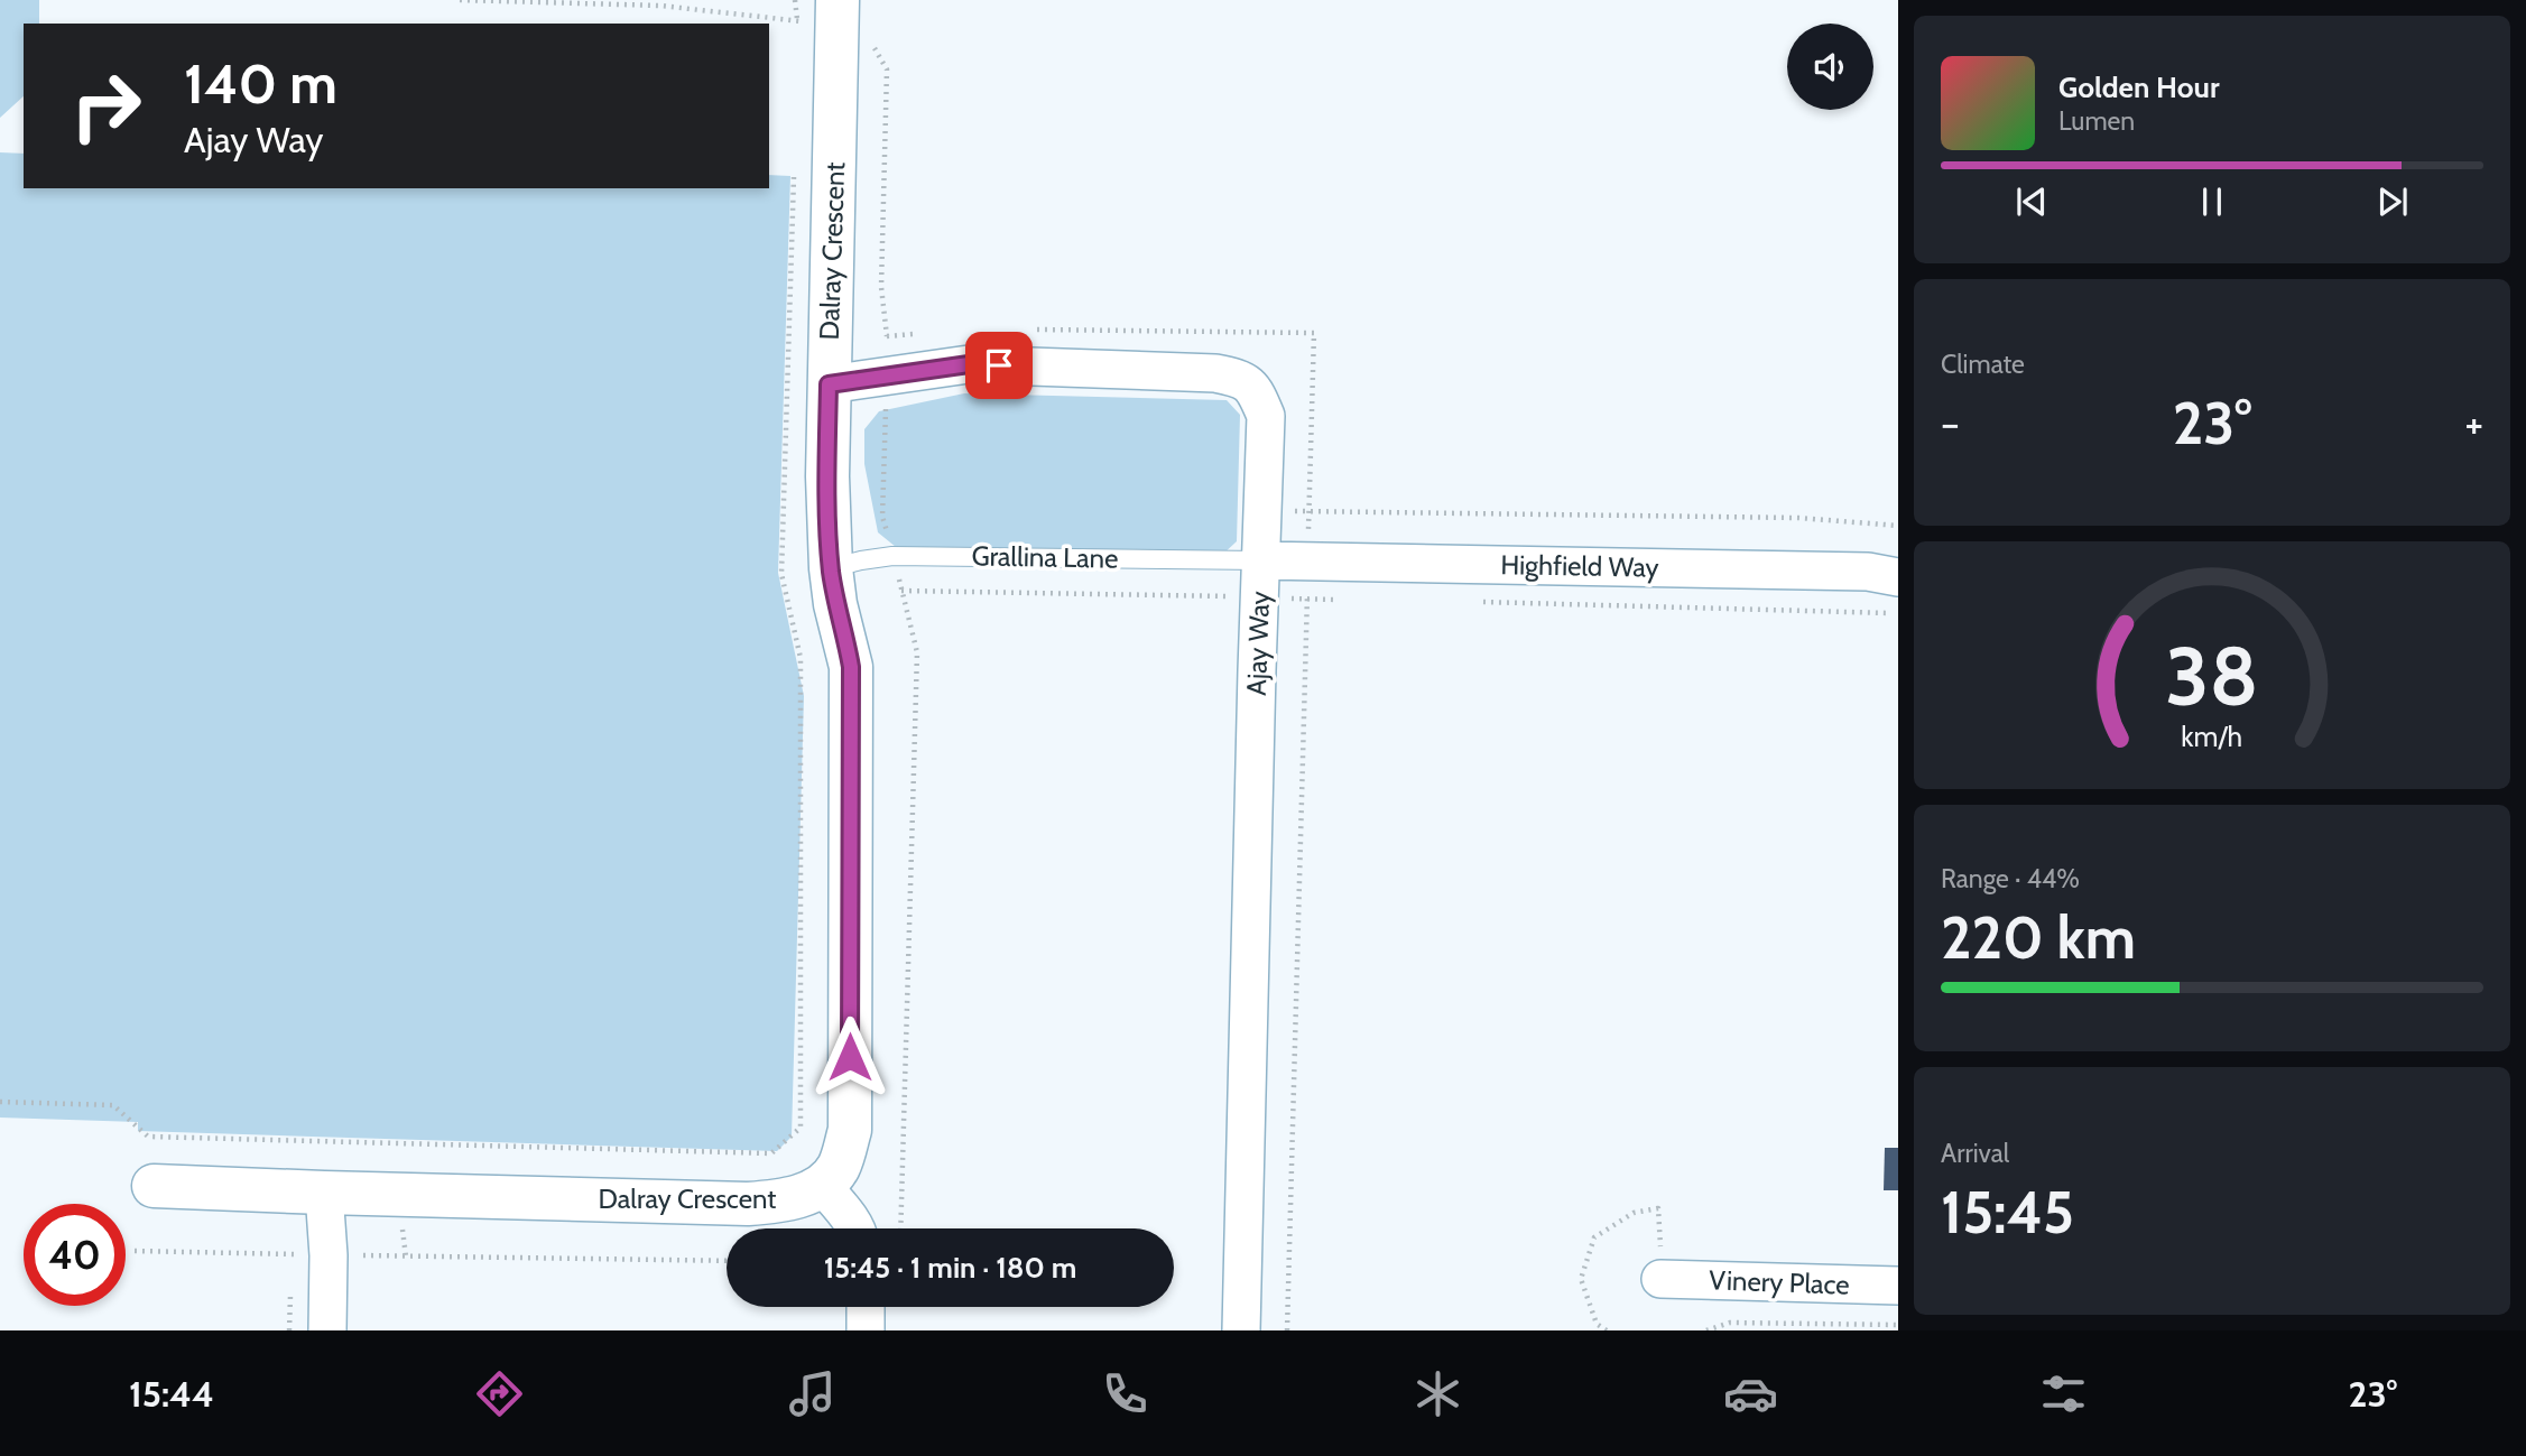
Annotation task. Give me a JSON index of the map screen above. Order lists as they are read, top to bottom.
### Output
{
  "streets": {
    "street": [
      "Dalray Crescent",
      "Highfield Way",
      "Ajay Way",
      "Vinery Place"
    ],
    "lane": ["Grallina Lane"]
  },
  "crossings": [
    ["Dalray Crescent", "Grallina Lane"],
    ["Dalray Crescent", "Ajay Way"],
    ["Grallina Lane", "Highfield Way"],
    ["Grallina Lane", "Ajay Way"],
    ["Highfield Way", "Ajay Way"]
  ],
  "page": {
    "turn": ["140 m", "Ajay Way"],
    "song": ["Golden Hour", "Lumen"],
    "tile": [
      "Climate",
      ["Range · 44%", "220 km"],
      ["Arrival", "15:45"]
    ],
    "heat": ["−", "23°", "+"],
    "limit": "40",
    "trip": "15:45 · 1 min · 180 m",
    "tabs": ["15:44", "23°"],
    "gauge": ["38", "km/h"]
  }
}
